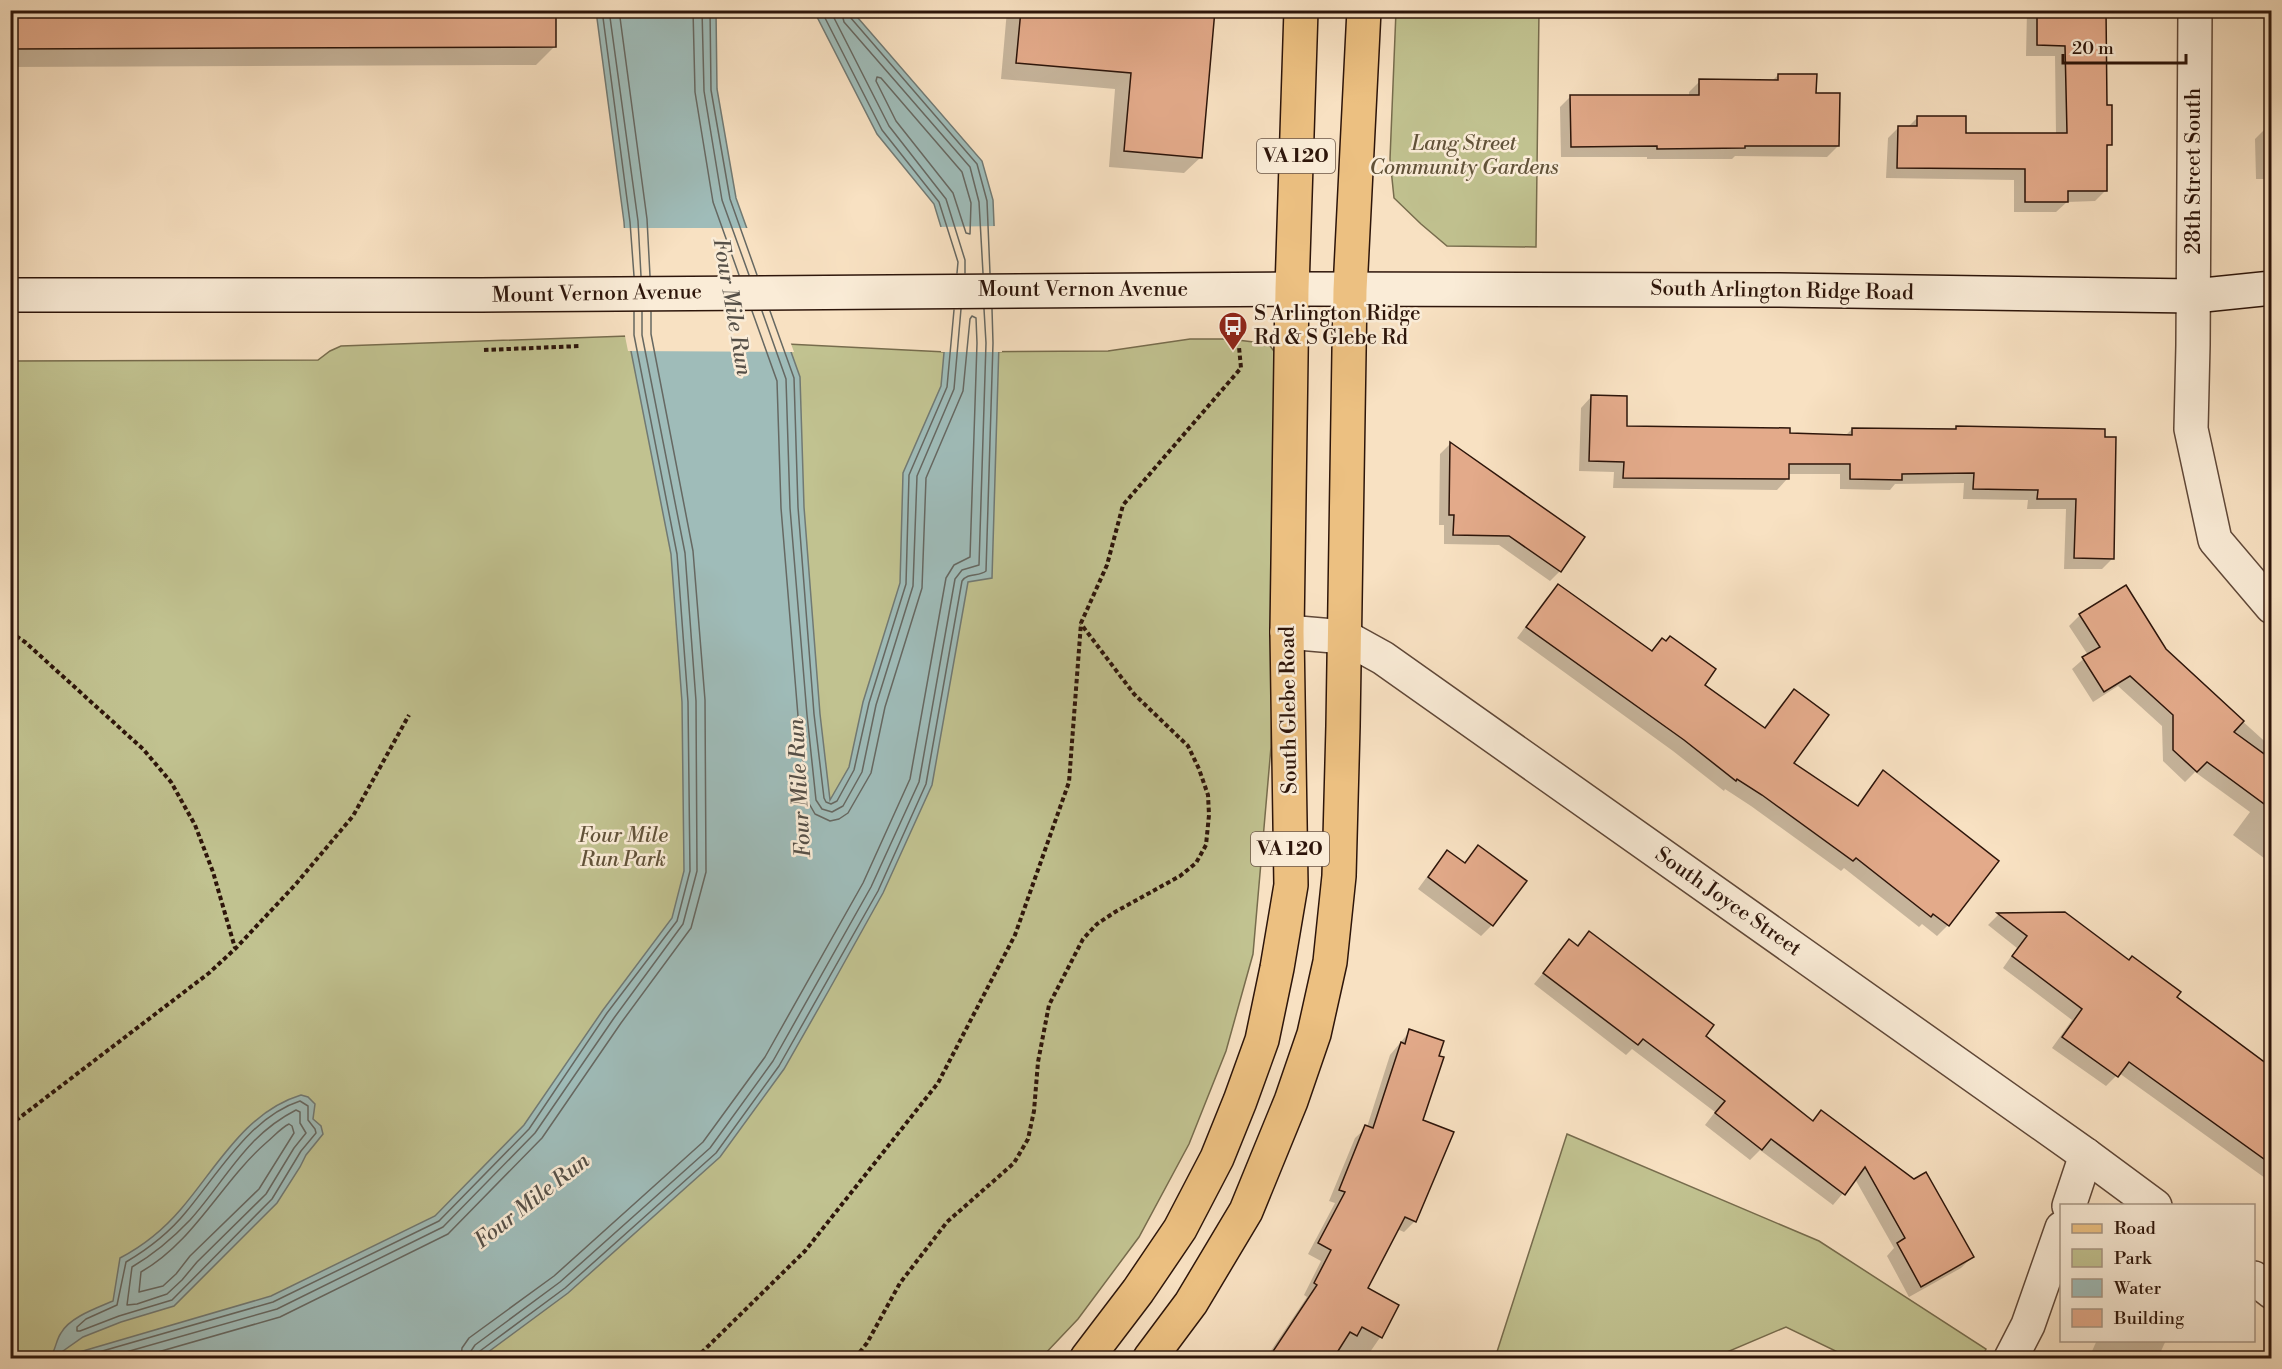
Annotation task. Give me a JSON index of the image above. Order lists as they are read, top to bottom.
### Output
{
  "streets": {
    "main road": [
      "VA 120",
      "28th Street South",
      "Mount Vernon Avenue",
      "South Arlington Ridge Road",
      "South Glebe Road",
      "South Joyce Street"
    ]
  },
  "crossings": [
    ["VA 120", "South Arlington Ridge Road"],
    ["VA 120", "South Joyce Street"],
    ["28th Street South", "South Arlington Ridge Road"],
    ["Mount Vernon Avenue", "South Arlington Ridge Road"],
    ["Mount Vernon Avenue", "South Glebe Road"],
    ["South Arlington Ridge Road", "South Glebe Road"],
    ["South Glebe Road", "South Joyce Street"]
  ],
  "water": ["Four Mile Run"],
  "parks": ["Lang Street Community Gardens", "Four Mile Run Park"],
  "places": {
    "bus stop": ["S Arlington Ridge Rd & S Glebe Rd"]
  },
  "legend": [
    "Road",
    "Park",
    "Water",
    "Building"
  ],
  "scale_bar": "20 m"
}
